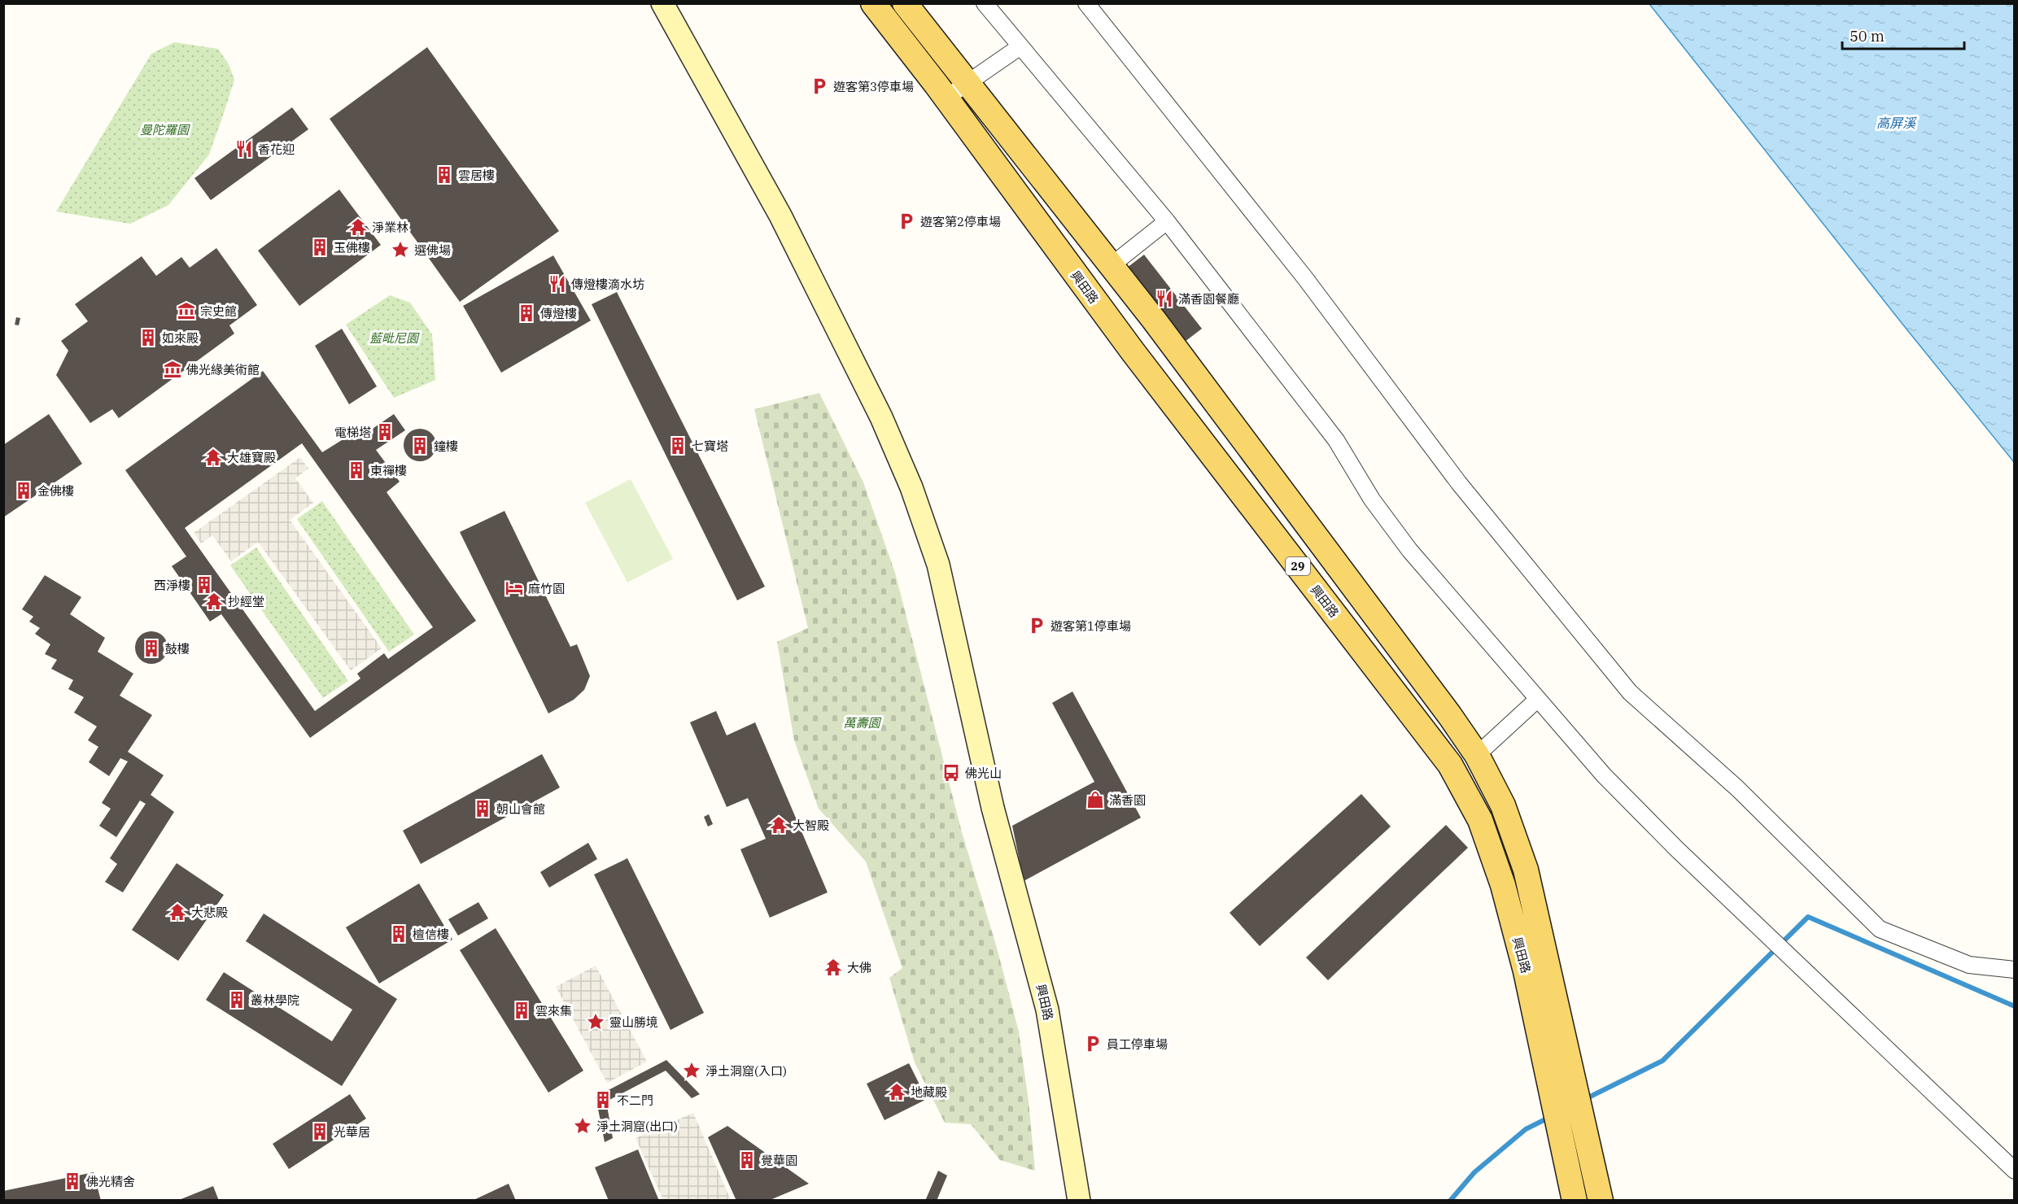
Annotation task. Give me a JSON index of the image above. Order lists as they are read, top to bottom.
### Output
{
  "streets": {
    "main road": ["興田路", "29"]
  },
  "water": ["高屏溪"],
  "parks": ["曼陀羅園", "藍毗尼園", "萬壽園"],
  "places": {
    "parking": [
      "遊客第3停車場",
      "遊客第2停車場",
      "遊客第1停車場",
      "員工停車場"
    ],
    "restaurant": ["香花迎", "傳燈樓滴水坊", "滿香園餐廳"],
    "building": [
      "雲居樓",
      "玉佛樓",
      "傳燈樓",
      "如來殿",
      "電梯塔",
      "鐘樓",
      "七寶塔",
      "東禪樓",
      "金佛樓",
      "西淨樓",
      "鼓樓",
      "朝山會館",
      "檀信樓",
      "叢林學院",
      "雲來集",
      "不二門",
      "光華居",
      "覺華園",
      "佛光精舍"
    ],
    "temple": [
      "淨業林",
      "大雄寶殿",
      "抄經堂",
      "大智殿",
      "大悲殿",
      "大佛",
      "地藏殿"
    ],
    "place": [
      "選佛場",
      "靈山勝境",
      "淨土洞窟(入口)",
      "淨土洞窟(出口)"
    ],
    "museum": ["宗史館", "佛光緣美術館"],
    "hotel": ["麻竹園"],
    "bus stop": ["佛光山"],
    "shop": ["滿香園"]
  },
  "scale_bar": "50 m"
}
